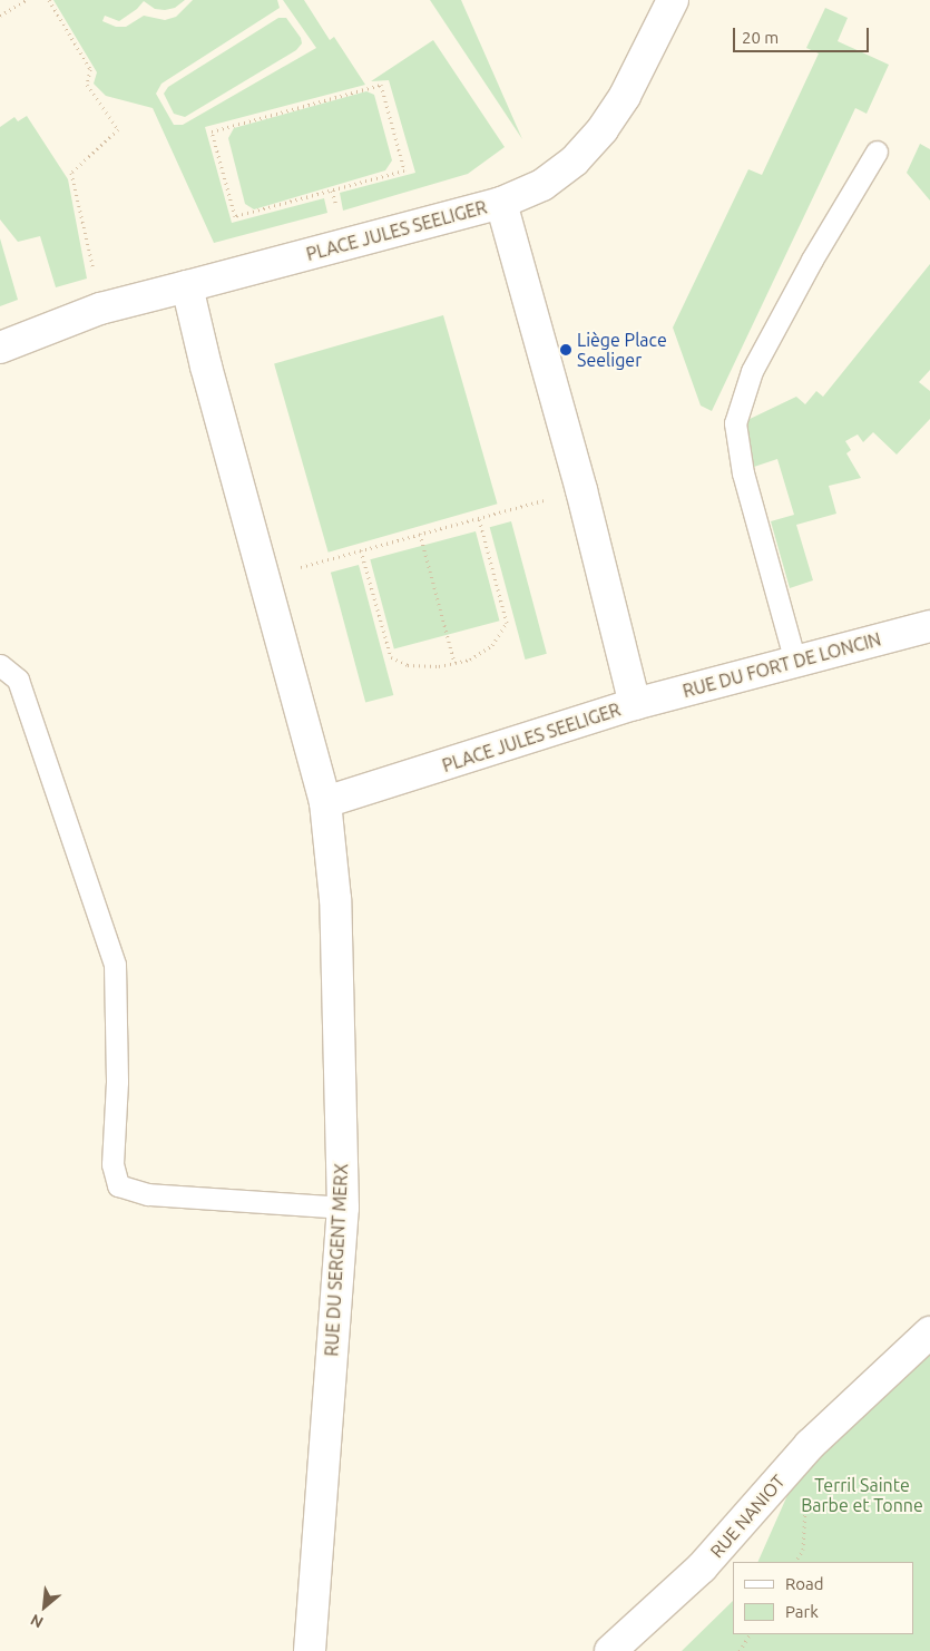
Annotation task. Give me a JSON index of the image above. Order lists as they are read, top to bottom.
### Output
{
  "streets": {
    "street": [
      "PLACE JULES SEELIGER",
      "RUE DU FORT DE LONCIN",
      "RUE DU SERGENT MERX",
      "RUE NANIOT"
    ]
  },
  "crossings": [
    ["PLACE JULES SEELIGER", "RUE DU FORT DE LONCIN"],
    ["PLACE JULES SEELIGER", "RUE DU SERGENT MERX"]
  ],
  "parks": ["Terril Sainte Barbe et Tonne"],
  "places": ["Liège Place Seeliger"],
  "legend": ["Road", "Park"],
  "scale_bar": "20 m",
  "north": "bottom left"
}
